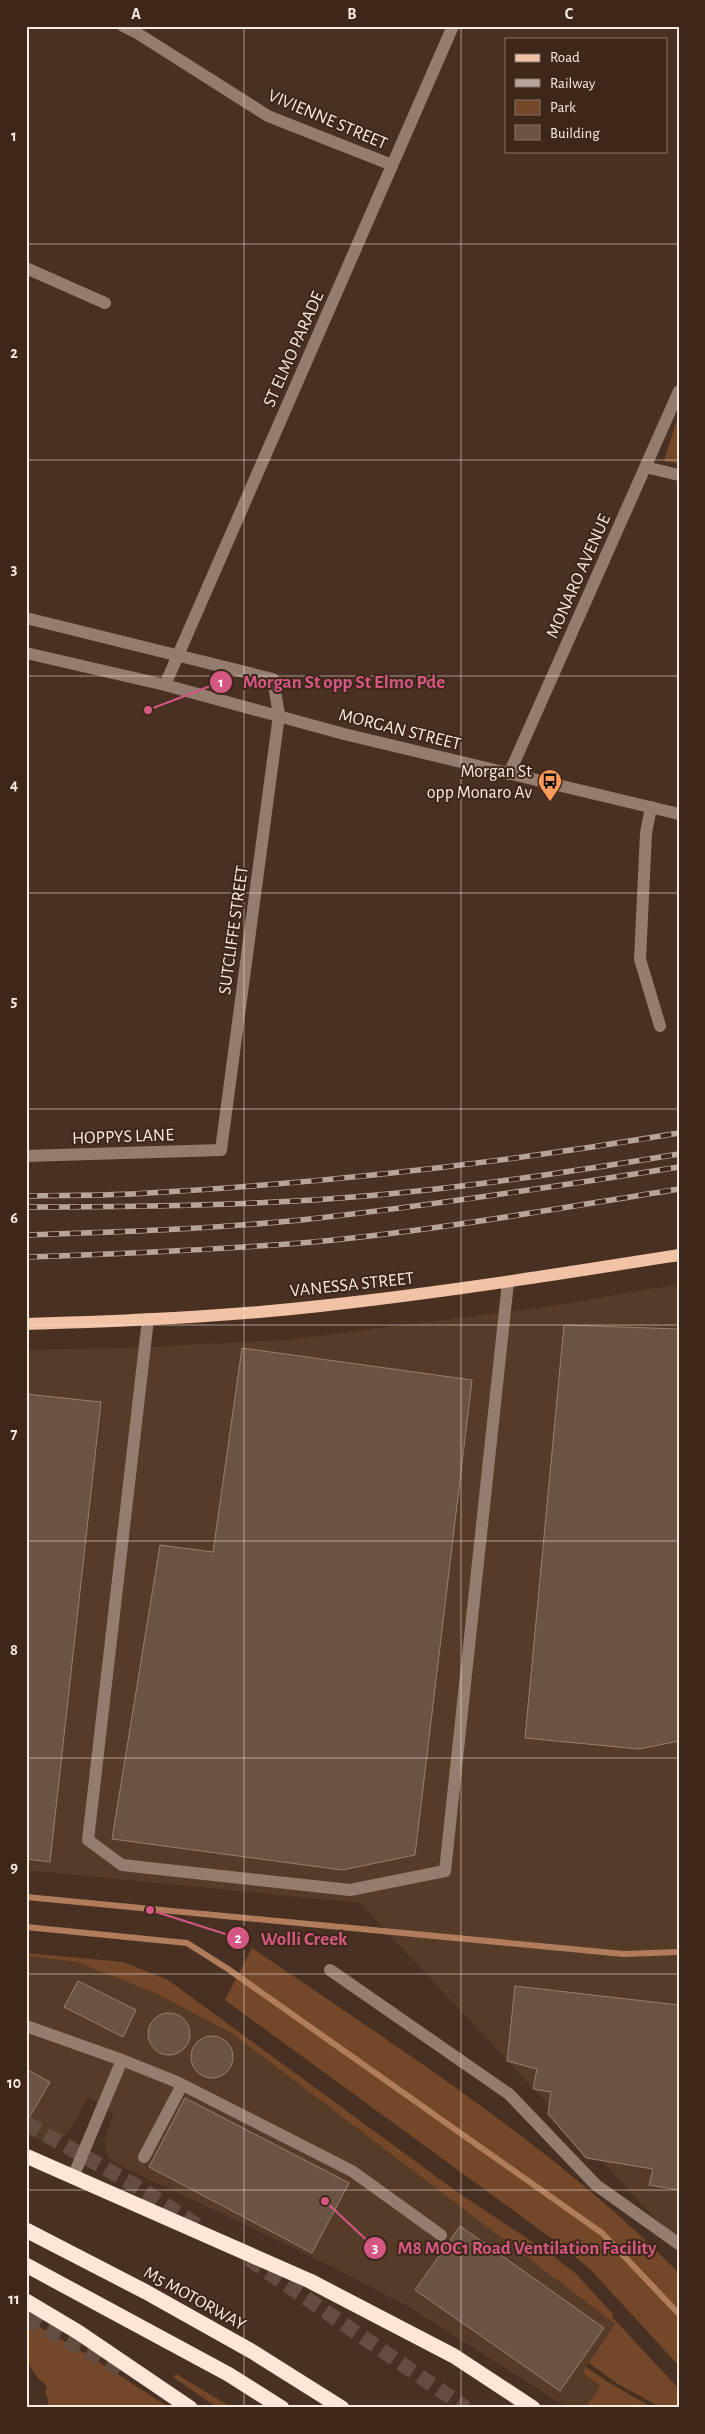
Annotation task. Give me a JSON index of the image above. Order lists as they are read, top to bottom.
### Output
{
  "streets": {
    "highway": ["M5 MOTORWAY"],
    "main road": ["VANESSA STREET"],
    "street": [
      "VIVIENNE STREET",
      "ST ELMO PARADE",
      "MONARO AVENUE",
      "MORGAN STREET",
      "SUTCLIFFE STREET",
      "HOPPYS LANE"
    ]
  },
  "crossings": [
    ["VIVIENNE STREET", "ST ELMO PARADE"],
    ["ST ELMO PARADE", "MORGAN STREET"],
    ["ST ELMO PARADE", "SUTCLIFFE STREET"],
    ["MONARO AVENUE", "MORGAN STREET"],
    ["MORGAN STREET", "SUTCLIFFE STREET"],
    ["SUTCLIFFE STREET", "HOPPYS LANE"]
  ],
  "places": {
    "other": ["Morgan St opp St Elmo Pde", "Wolli Creek", "M8 MOC1 Road Ventilation Facility"],
    "bus stop": ["Morgan St opp Monaro Av"]
  },
  "legend": [
    "Road",
    "Railway",
    "Park",
    "Building"
  ],
  "grid": {
    "columns": ["A", "B", "C"],
    "rows": [
      "1",
      "2",
      "3",
      "4",
      "5",
      "6",
      "7",
      "8",
      "9",
      "10",
      "11"
    ]
  }
}
